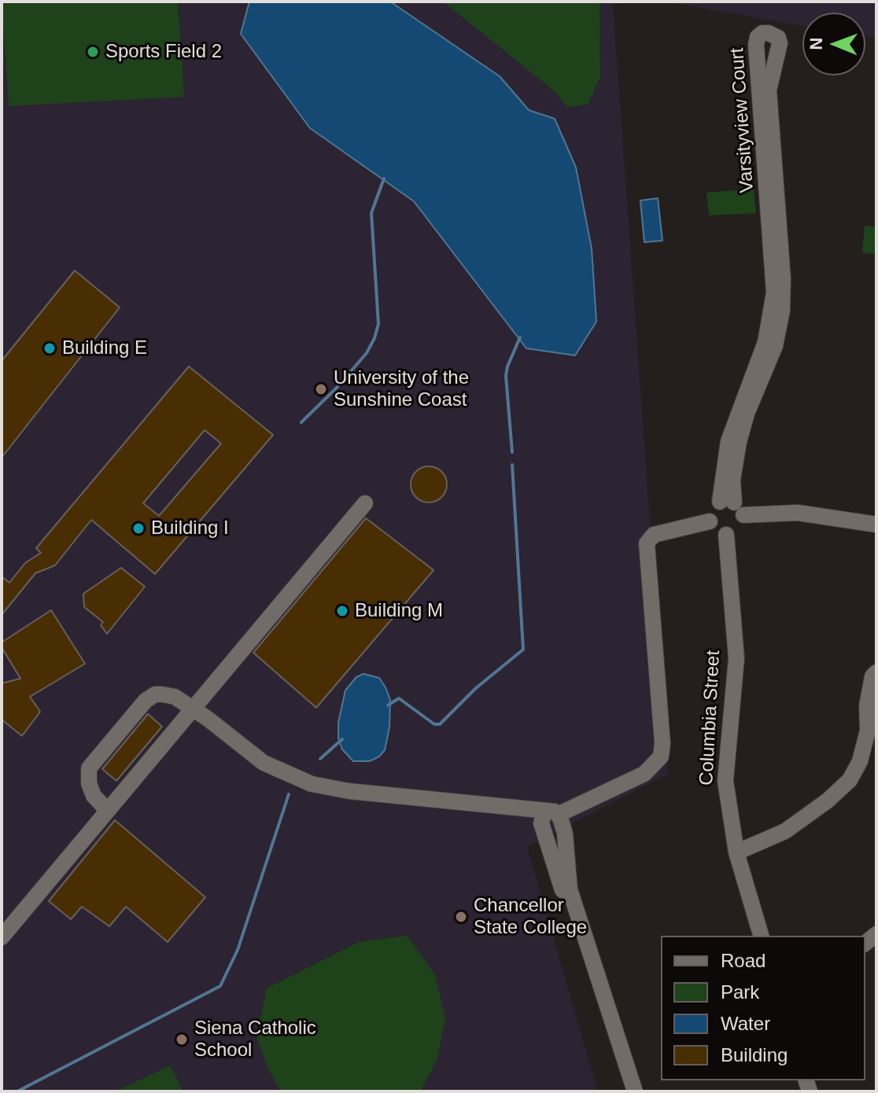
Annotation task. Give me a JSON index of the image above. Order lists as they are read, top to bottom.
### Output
{
  "streets": {
    "street": ["Varsityview Court", "Columbia Street"]
  },
  "crossings": [
    ["Varsityview Court", "Columbia Street"]
  ],
  "places": [
    "Sports Field 2",
    "Building E",
    "University of the Sunshine Coast",
    "Building I",
    "Building M",
    "Chancellor State College",
    "Siena Catholic School"
  ],
  "legend": [
    "Road",
    "Park",
    "Water",
    "Building"
  ],
  "north": "left"
}
